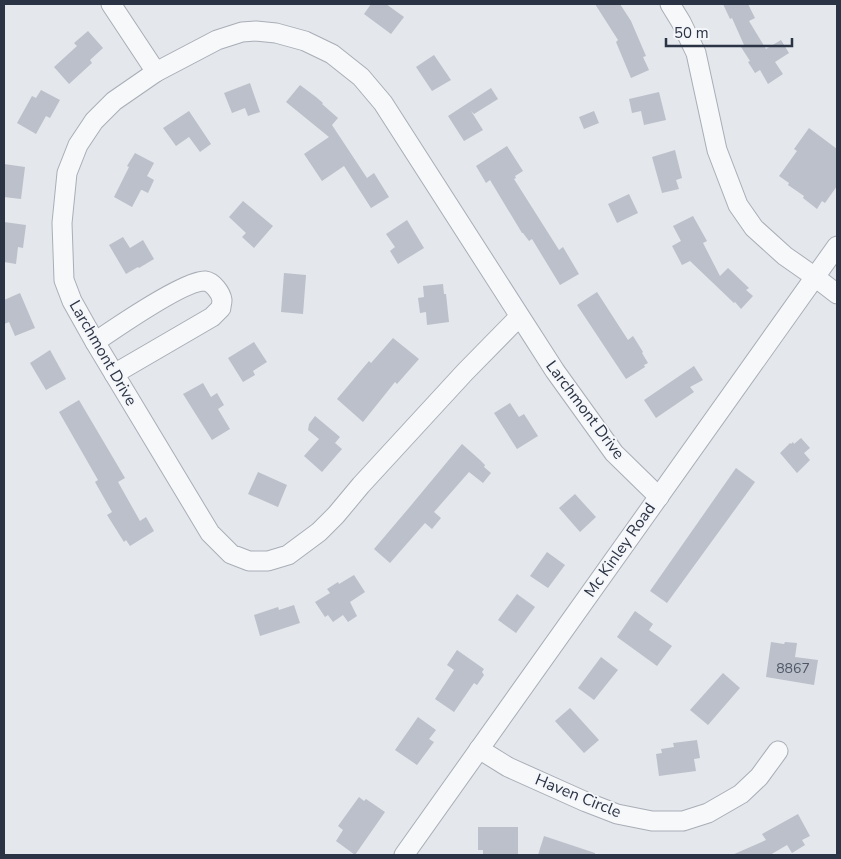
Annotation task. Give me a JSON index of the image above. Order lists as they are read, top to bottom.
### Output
{
  "streets": {
    "street": ["Larchmont Drive", "Mc Kinley Road", "Haven Circle"]
  },
  "crossings": [
    ["Larchmont Drive", "Mc Kinley Road"],
    ["Mc Kinley Road", "Haven Circle"]
  ],
  "house_numbers": ["8867"],
  "scale_bar": "50 m"
}
